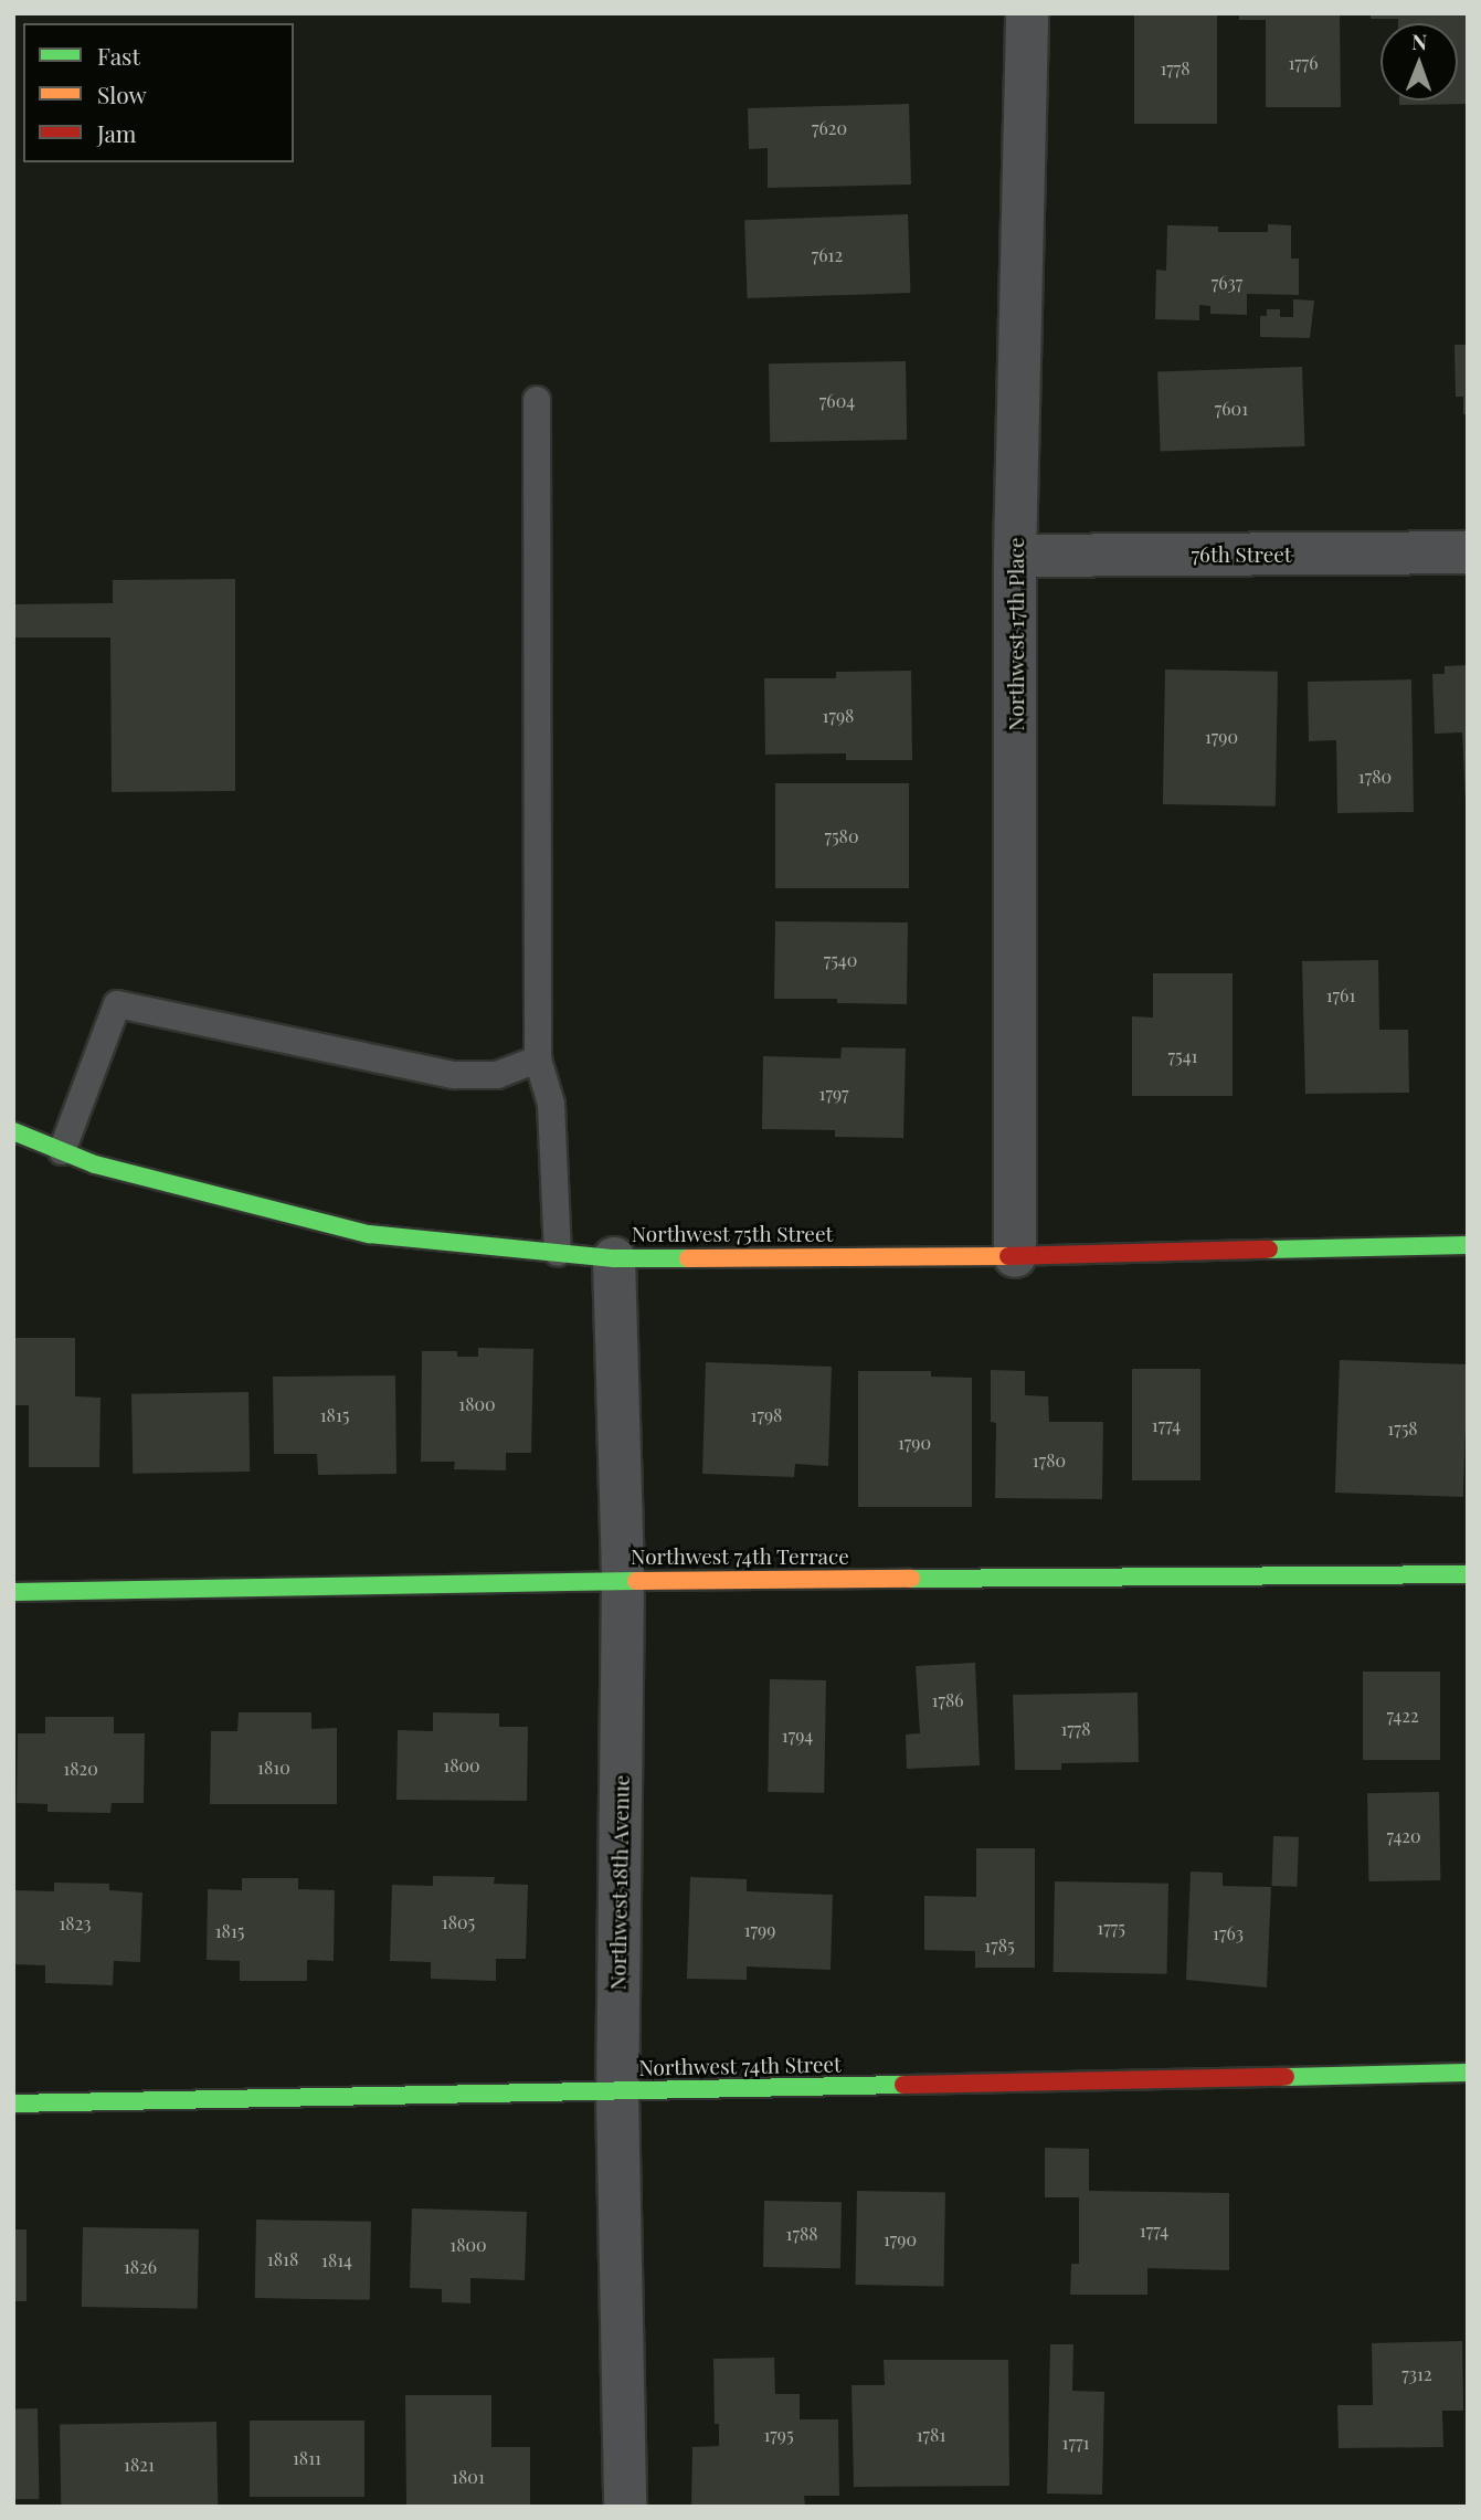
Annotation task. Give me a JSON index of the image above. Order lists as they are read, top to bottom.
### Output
{
  "streets": {
    "street": [
      "76th Street",
      "Northwest 17th Place",
      "Northwest 75th Street",
      "Northwest 74th Terrace",
      "Northwest 18th Avenue",
      "Northwest 74th Street"
    ]
  },
  "crossings": [
    ["76th Street", "Northwest 17th Place"],
    ["Northwest 17th Place", "Northwest 75th Street"],
    ["Northwest 75th Street", "Northwest 18th Avenue"],
    ["Northwest 74th Terrace", "Northwest 18th Avenue"],
    ["Northwest 18th Avenue", "Northwest 74th Street"]
  ],
  "house_numbers": [
    "1776",
    "1778",
    "7620",
    "7612",
    "7637",
    "7604",
    "7601",
    "1798",
    "1790",
    "1780",
    "7580",
    "7540",
    "1761",
    "7541",
    "1797",
    "1800",
    "1815",
    "1798",
    "1774",
    "1758",
    "1790",
    "1780",
    "1786",
    "7422",
    "1778",
    "1794",
    "1800",
    "1810",
    "1820",
    "7420",
    "1805",
    "1823",
    "1775",
    "1799",
    "1815",
    "1763",
    "1785",
    "1774",
    "1788",
    "1790",
    "1800",
    "1818",
    "1814",
    "1826",
    "7312",
    "1795",
    "1781",
    "1771",
    "1811",
    "1821",
    "1801"
  ],
  "legend": ["Fast", "Slow", "Jam"],
  "north": "top"
}
